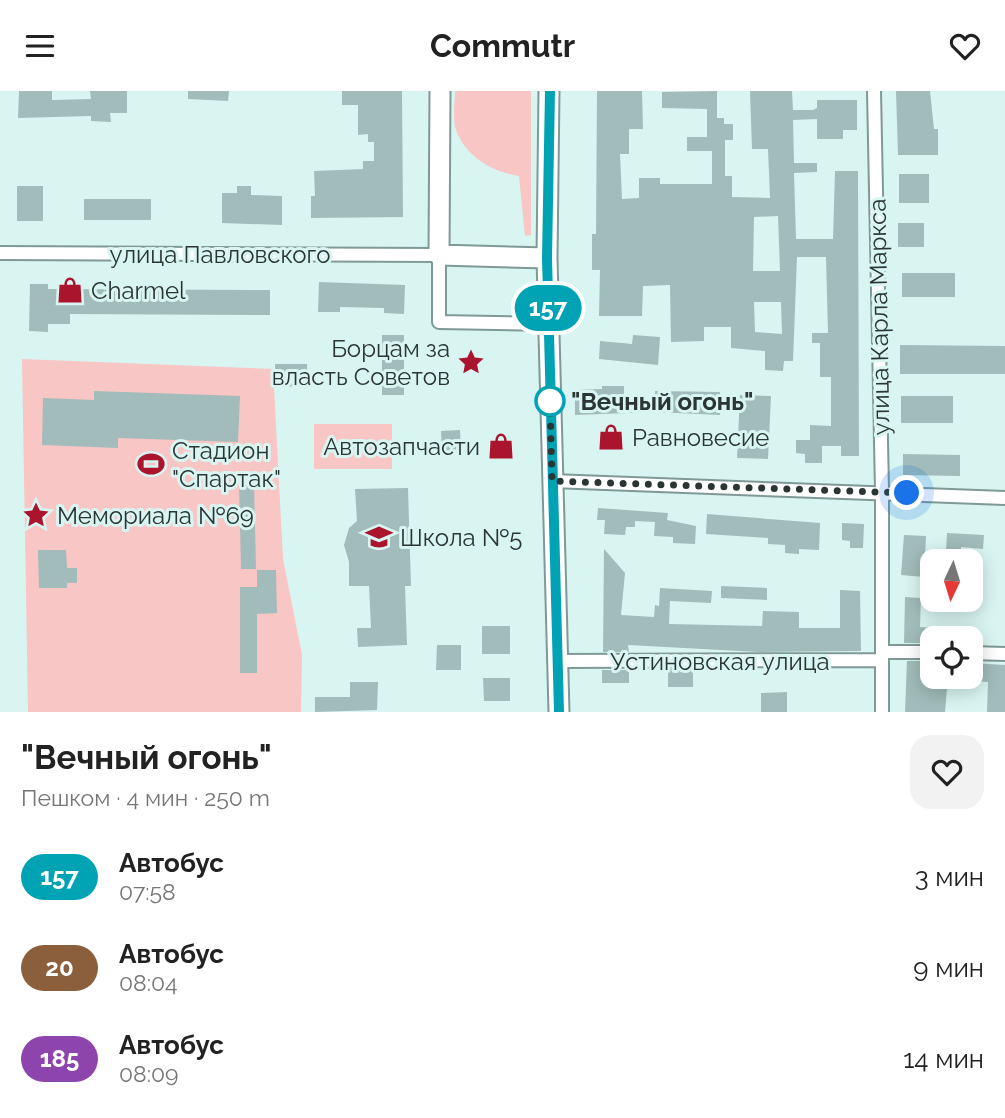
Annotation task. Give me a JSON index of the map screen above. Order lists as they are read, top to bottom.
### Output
{
  "streets": {
    "street": ["улица Павловского", "улица Карла Маркса", "Устиновская улица"]
  },
  "crossings": [
    ["улица Карла Маркса", "Устиновская улица"]
  ],
  "places": {
    "shop": ["Charmel", "Равновесие", "Автозапчасти"],
    "place": ["Борцам за власть Советов", "Мемориала №69"],
    "other": ["\"Вечный огонь\""],
    "sports": ["Стадион \"Спартак\""],
    "school or university": ["Школа №5"]
  },
  "lines": ["bus line 157"],
  "north": "bottom",
  "page": {
    "header": "Commutr",
    "on_map": "157",
    "heading": ["\"Вечный огонь\"", "Пешком · 4 мин · 250 m"],
    "list": [
      {
        "mark": "157",
        "name": "Автобус",
        "note": "07:58",
        "value": "3 мин"
      },
      {
        "mark": "20",
        "name": "Автобус",
        "note": "08:04",
        "value": "9 мин"
      },
      {
        "mark": "185",
        "name": "Автобус",
        "note": "08:09",
        "value": "14 мин"
      }
    ]
  }
}
